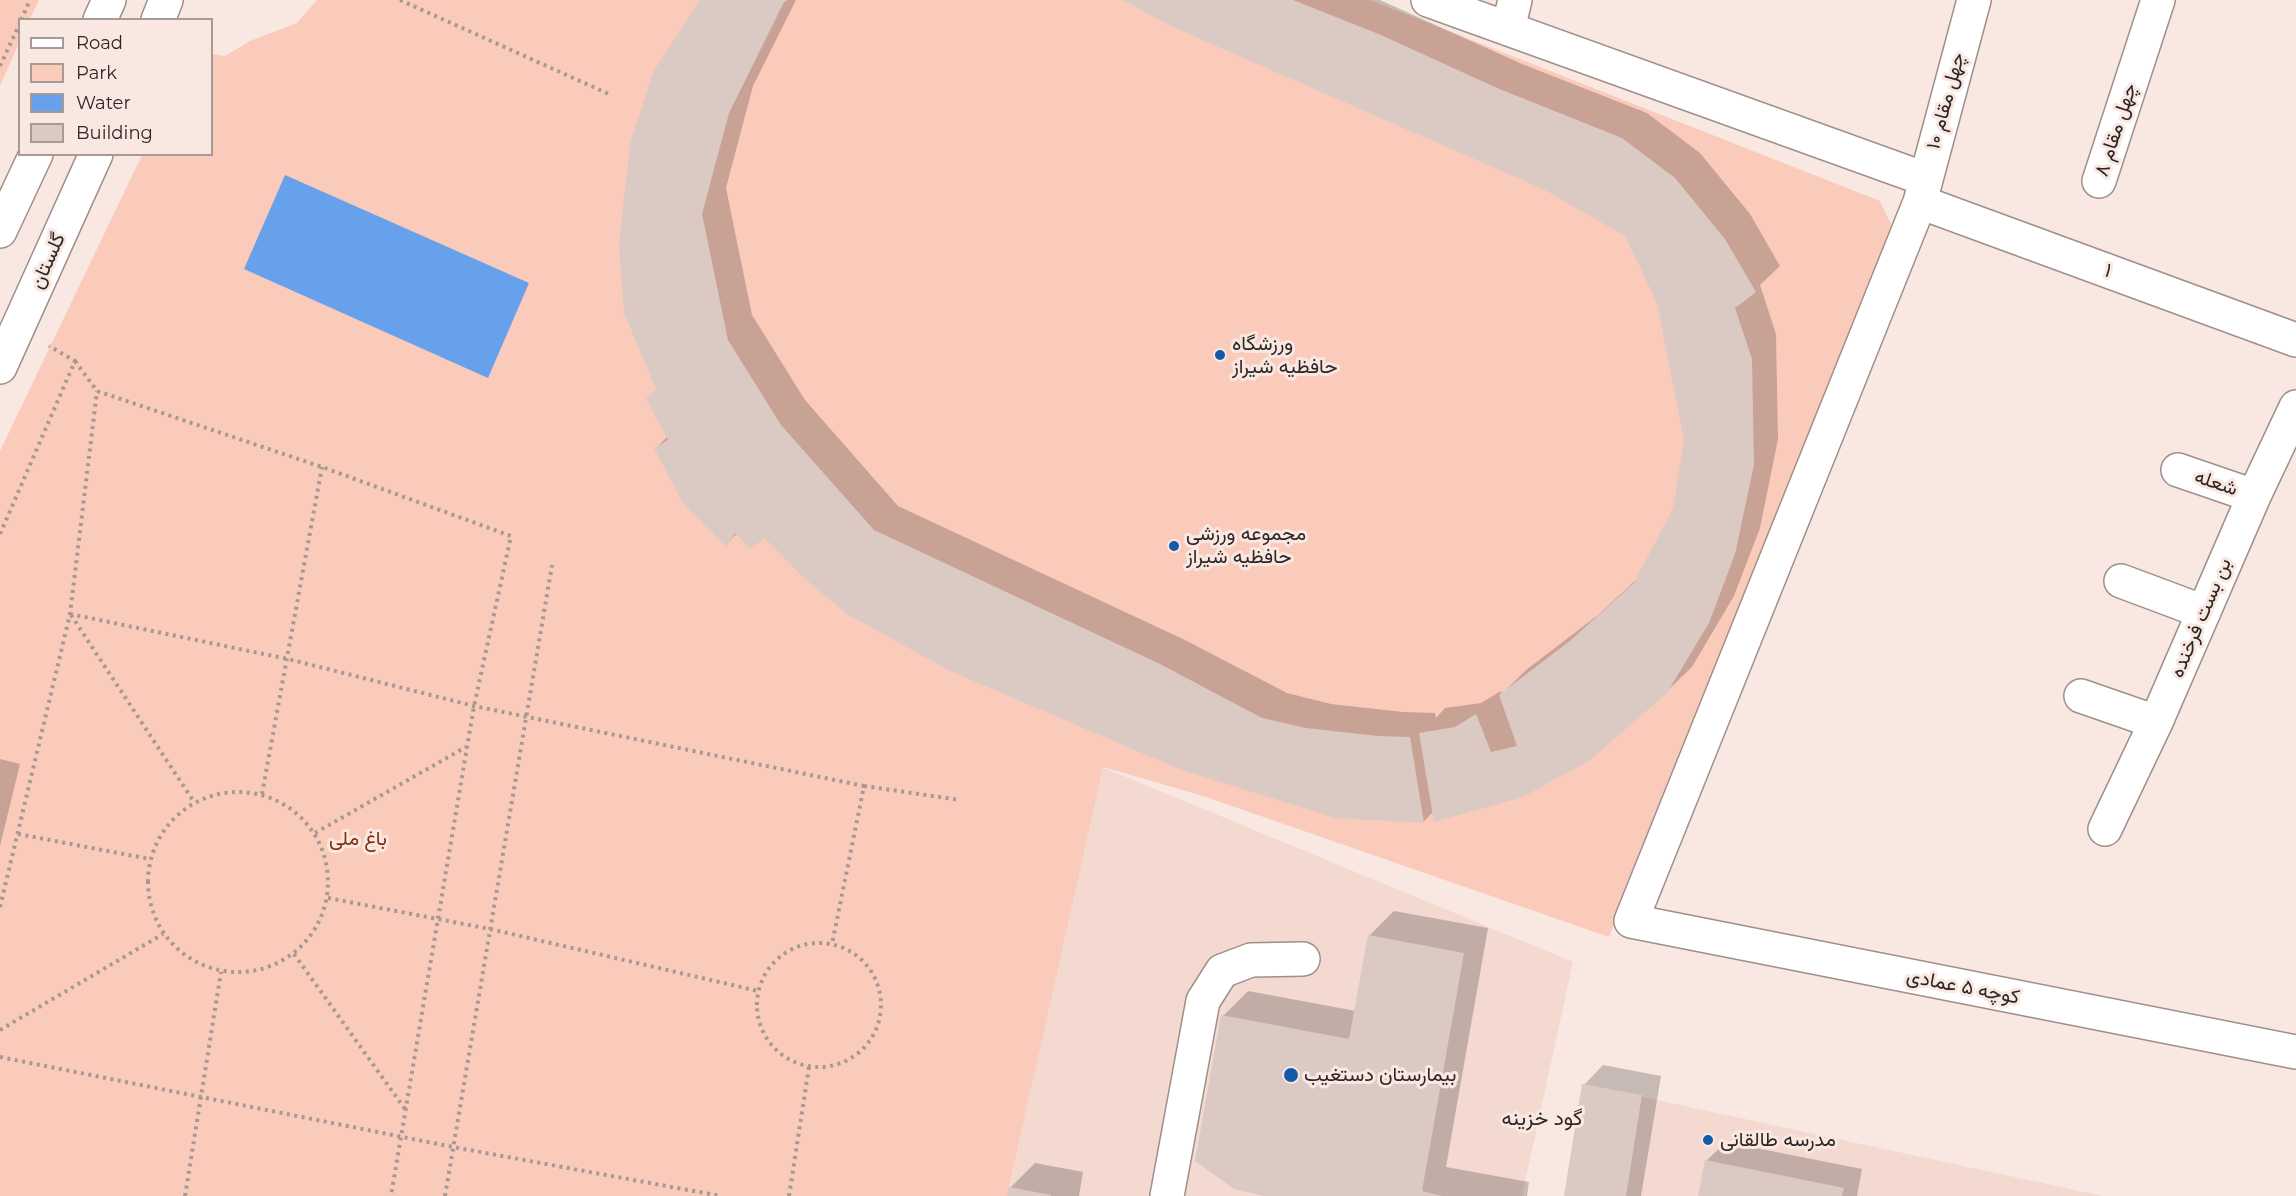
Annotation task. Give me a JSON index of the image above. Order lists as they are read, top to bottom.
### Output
{
  "streets": {
    "street": [
      "چهل مقام ۱۰",
      "چهل مقام ۸",
      "گلستان",
      "۱",
      "شعله",
      "بن بست فرخنده",
      "کوچه ۵ عمادی"
    ]
  },
  "crossings": [
    ["چهل مقام ۱۰", "۱"],
    ["چهل مقام ۱۰", "کوچه ۵ عمادی"],
    ["شعله", "بن بست فرخنده"]
  ],
  "districts": ["گود خزینه"],
  "parks": ["باغ ملی"],
  "places": [
    "ورزشگاه حافظیه شیراز",
    "مجموعه ورزشی حافظیه شیراز",
    "بیمارستان دستغیب",
    "مدرسه طالقانی"
  ],
  "legend": [
    "Road",
    "Park",
    "Water",
    "Building"
  ]
}
